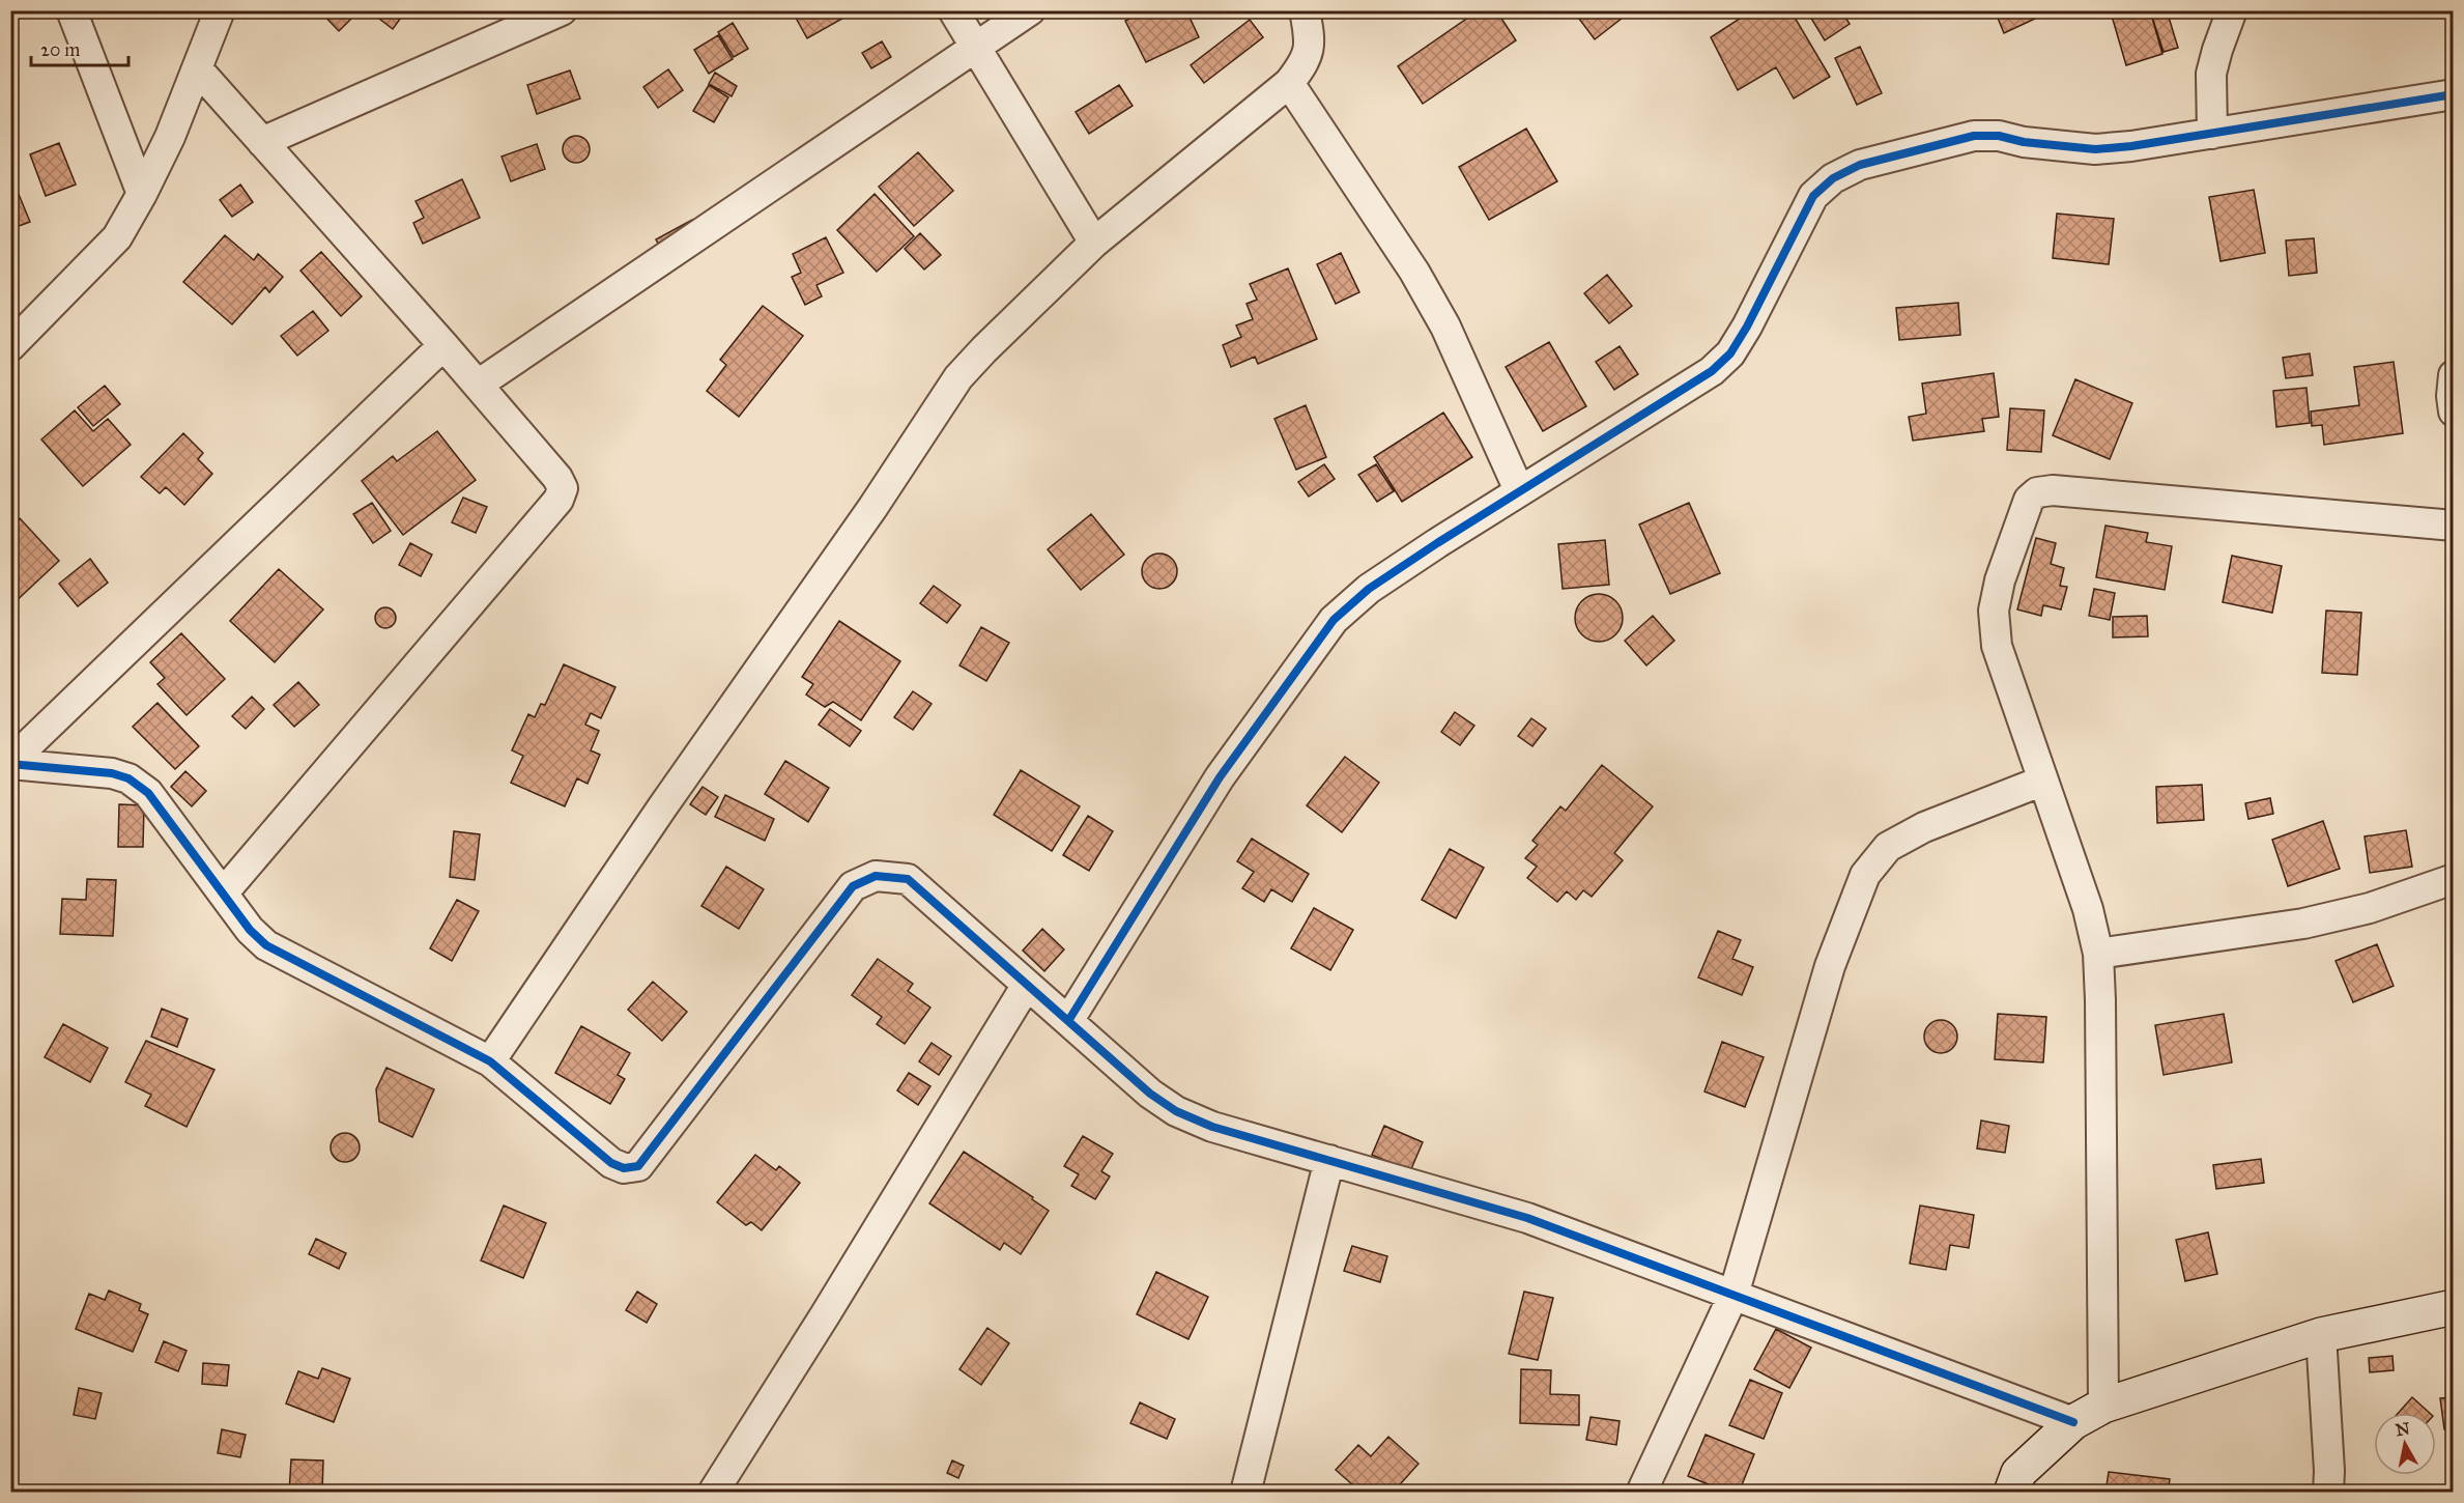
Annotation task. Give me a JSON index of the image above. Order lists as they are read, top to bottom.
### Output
{
  "scale_bar": "20 m",
  "north": "top"
}
